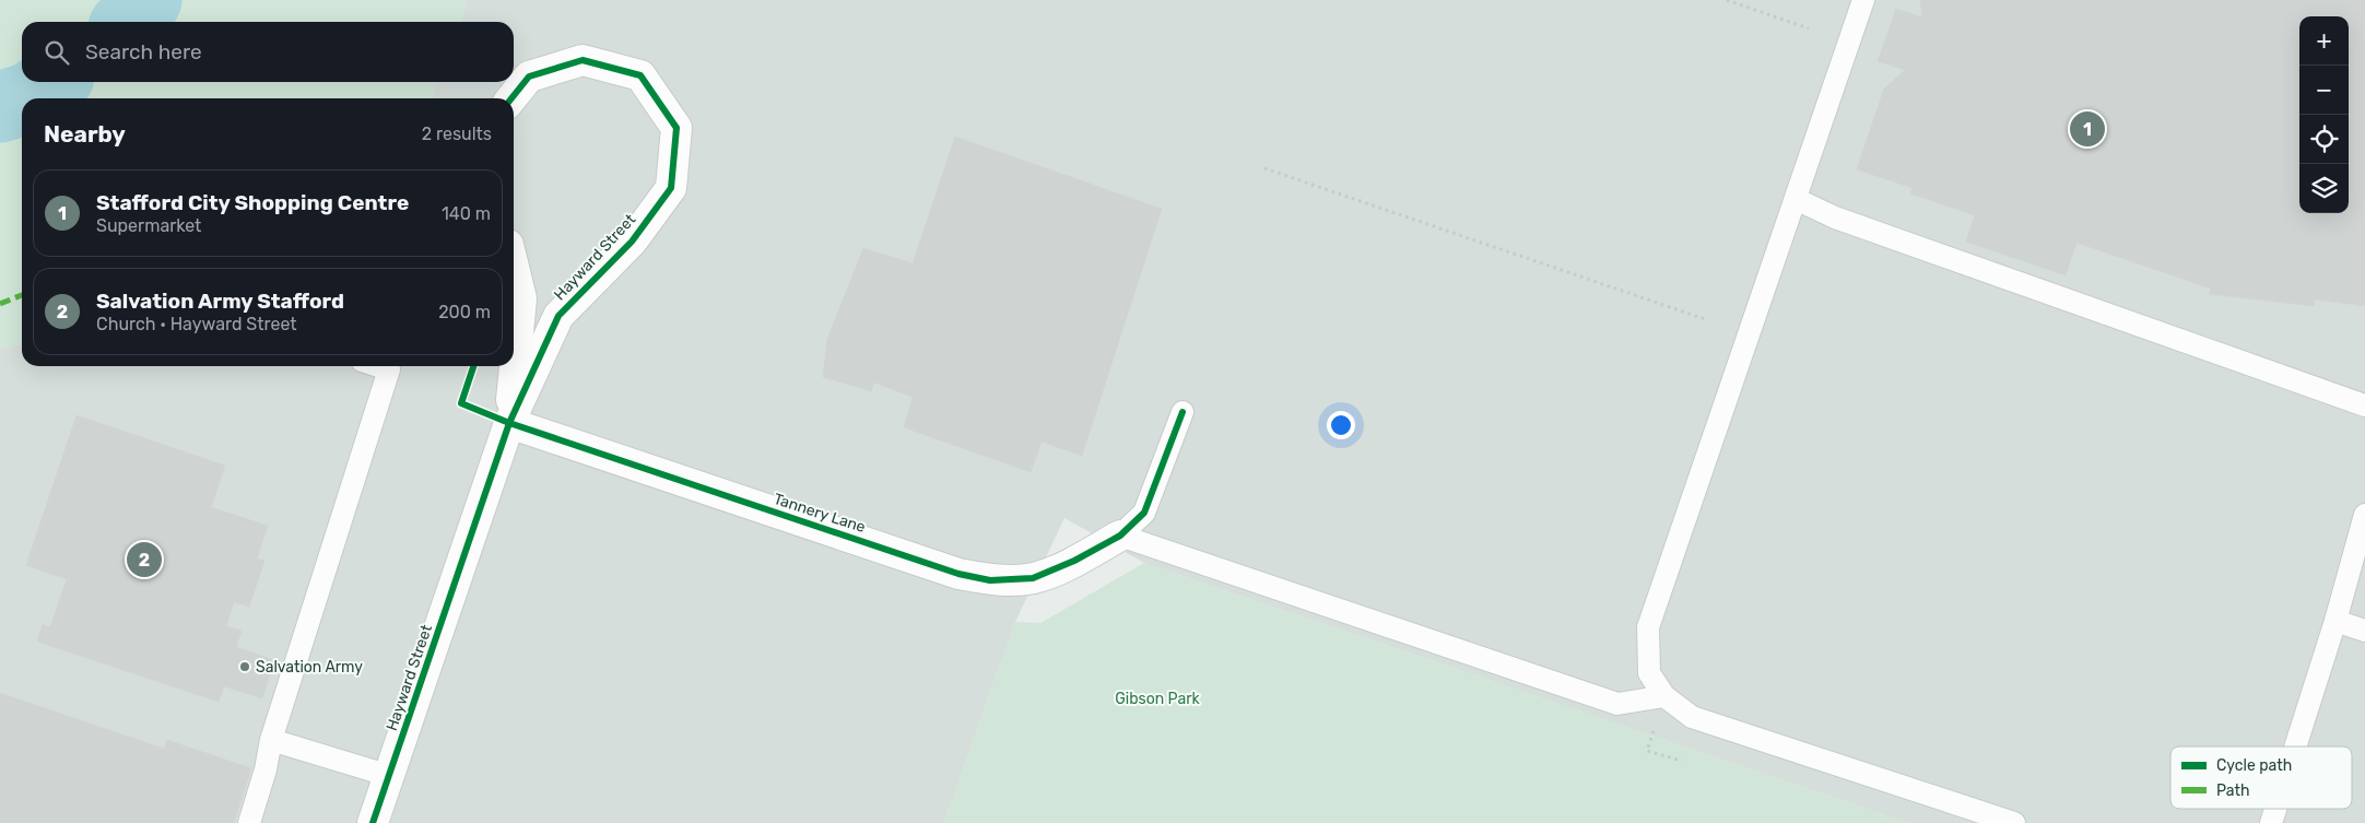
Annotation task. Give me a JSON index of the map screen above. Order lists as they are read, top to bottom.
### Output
{
  "streets": {
    "street": ["Hayward Street", "Tannery Lane"]
  },
  "crossings": [
    ["Hayward Street", "Tannery Lane"]
  ],
  "parks": ["Gibson Park"],
  "places": ["Salvation Army"],
  "legend": ["Cycle path", "Path"],
  "page": {
    "map_buttons": ["+", "−"],
    "search": "Search here",
    "heading": ["Nearby", "2 results"],
    "pins": ["1", "2"],
    "list": [
      {
        "mark": "1",
        "name": "Stafford City Shopping Centre",
        "note": "Supermarket",
        "value": "140 m"
      },
      {
        "mark": "2",
        "name": "Salvation Army Stafford",
        "note": "Church · Hayward Street",
        "value": "200 m"
      }
    ]
  }
}
